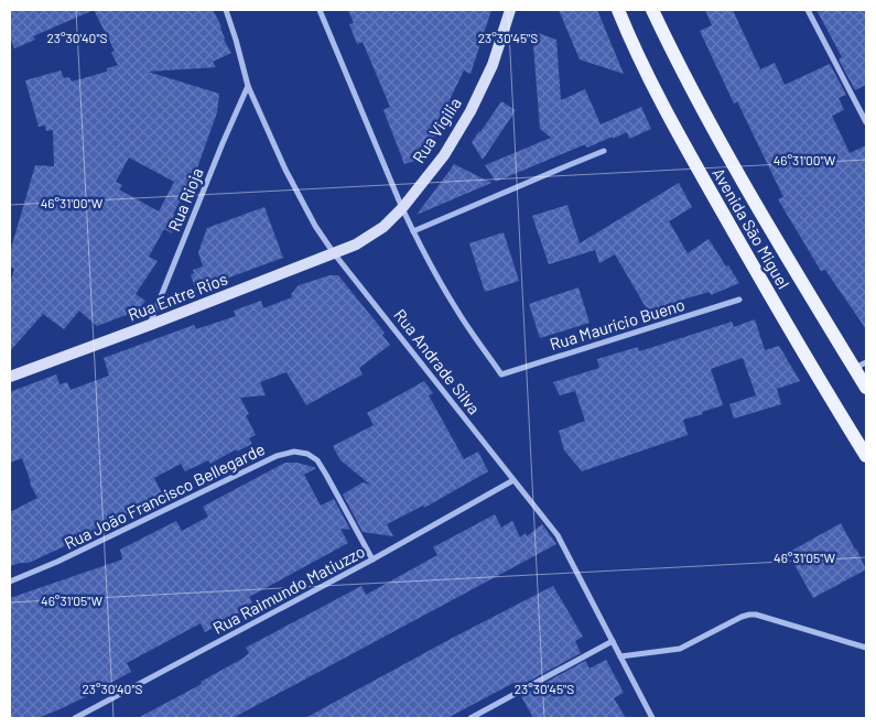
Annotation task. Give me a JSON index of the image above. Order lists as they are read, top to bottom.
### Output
{
  "streets": {
    "main road": ["Avenida São Miguel"],
    "street": [
      "Rua Vigilia",
      "Rua Rioja",
      "Rua Entre Rios",
      "Rua Maurício Bueno",
      "Rua Andrade Silva",
      "Rua João Francisco Bellegarde",
      "Rua Raimundo Matiuzzo"
    ]
  },
  "crossings": [
    ["Rua Vigilia", "Rua Entre Rios"],
    ["Rua Rioja", "Rua Entre Rios"],
    ["Rua Rioja", "Rua Andrade Silva"],
    ["Rua Entre Rios", "Rua Andrade Silva"],
    ["Rua Andrade Silva", "Rua Raimundo Matiuzzo"],
    ["Rua João Francisco Bellegarde", "Rua Raimundo Matiuzzo"]
  ],
  "coordinates": [
    "23°30'40\"S",
    "23°30'45\"S",
    "46°31'00\"W",
    "46°31'05\"W"
  ]
}
